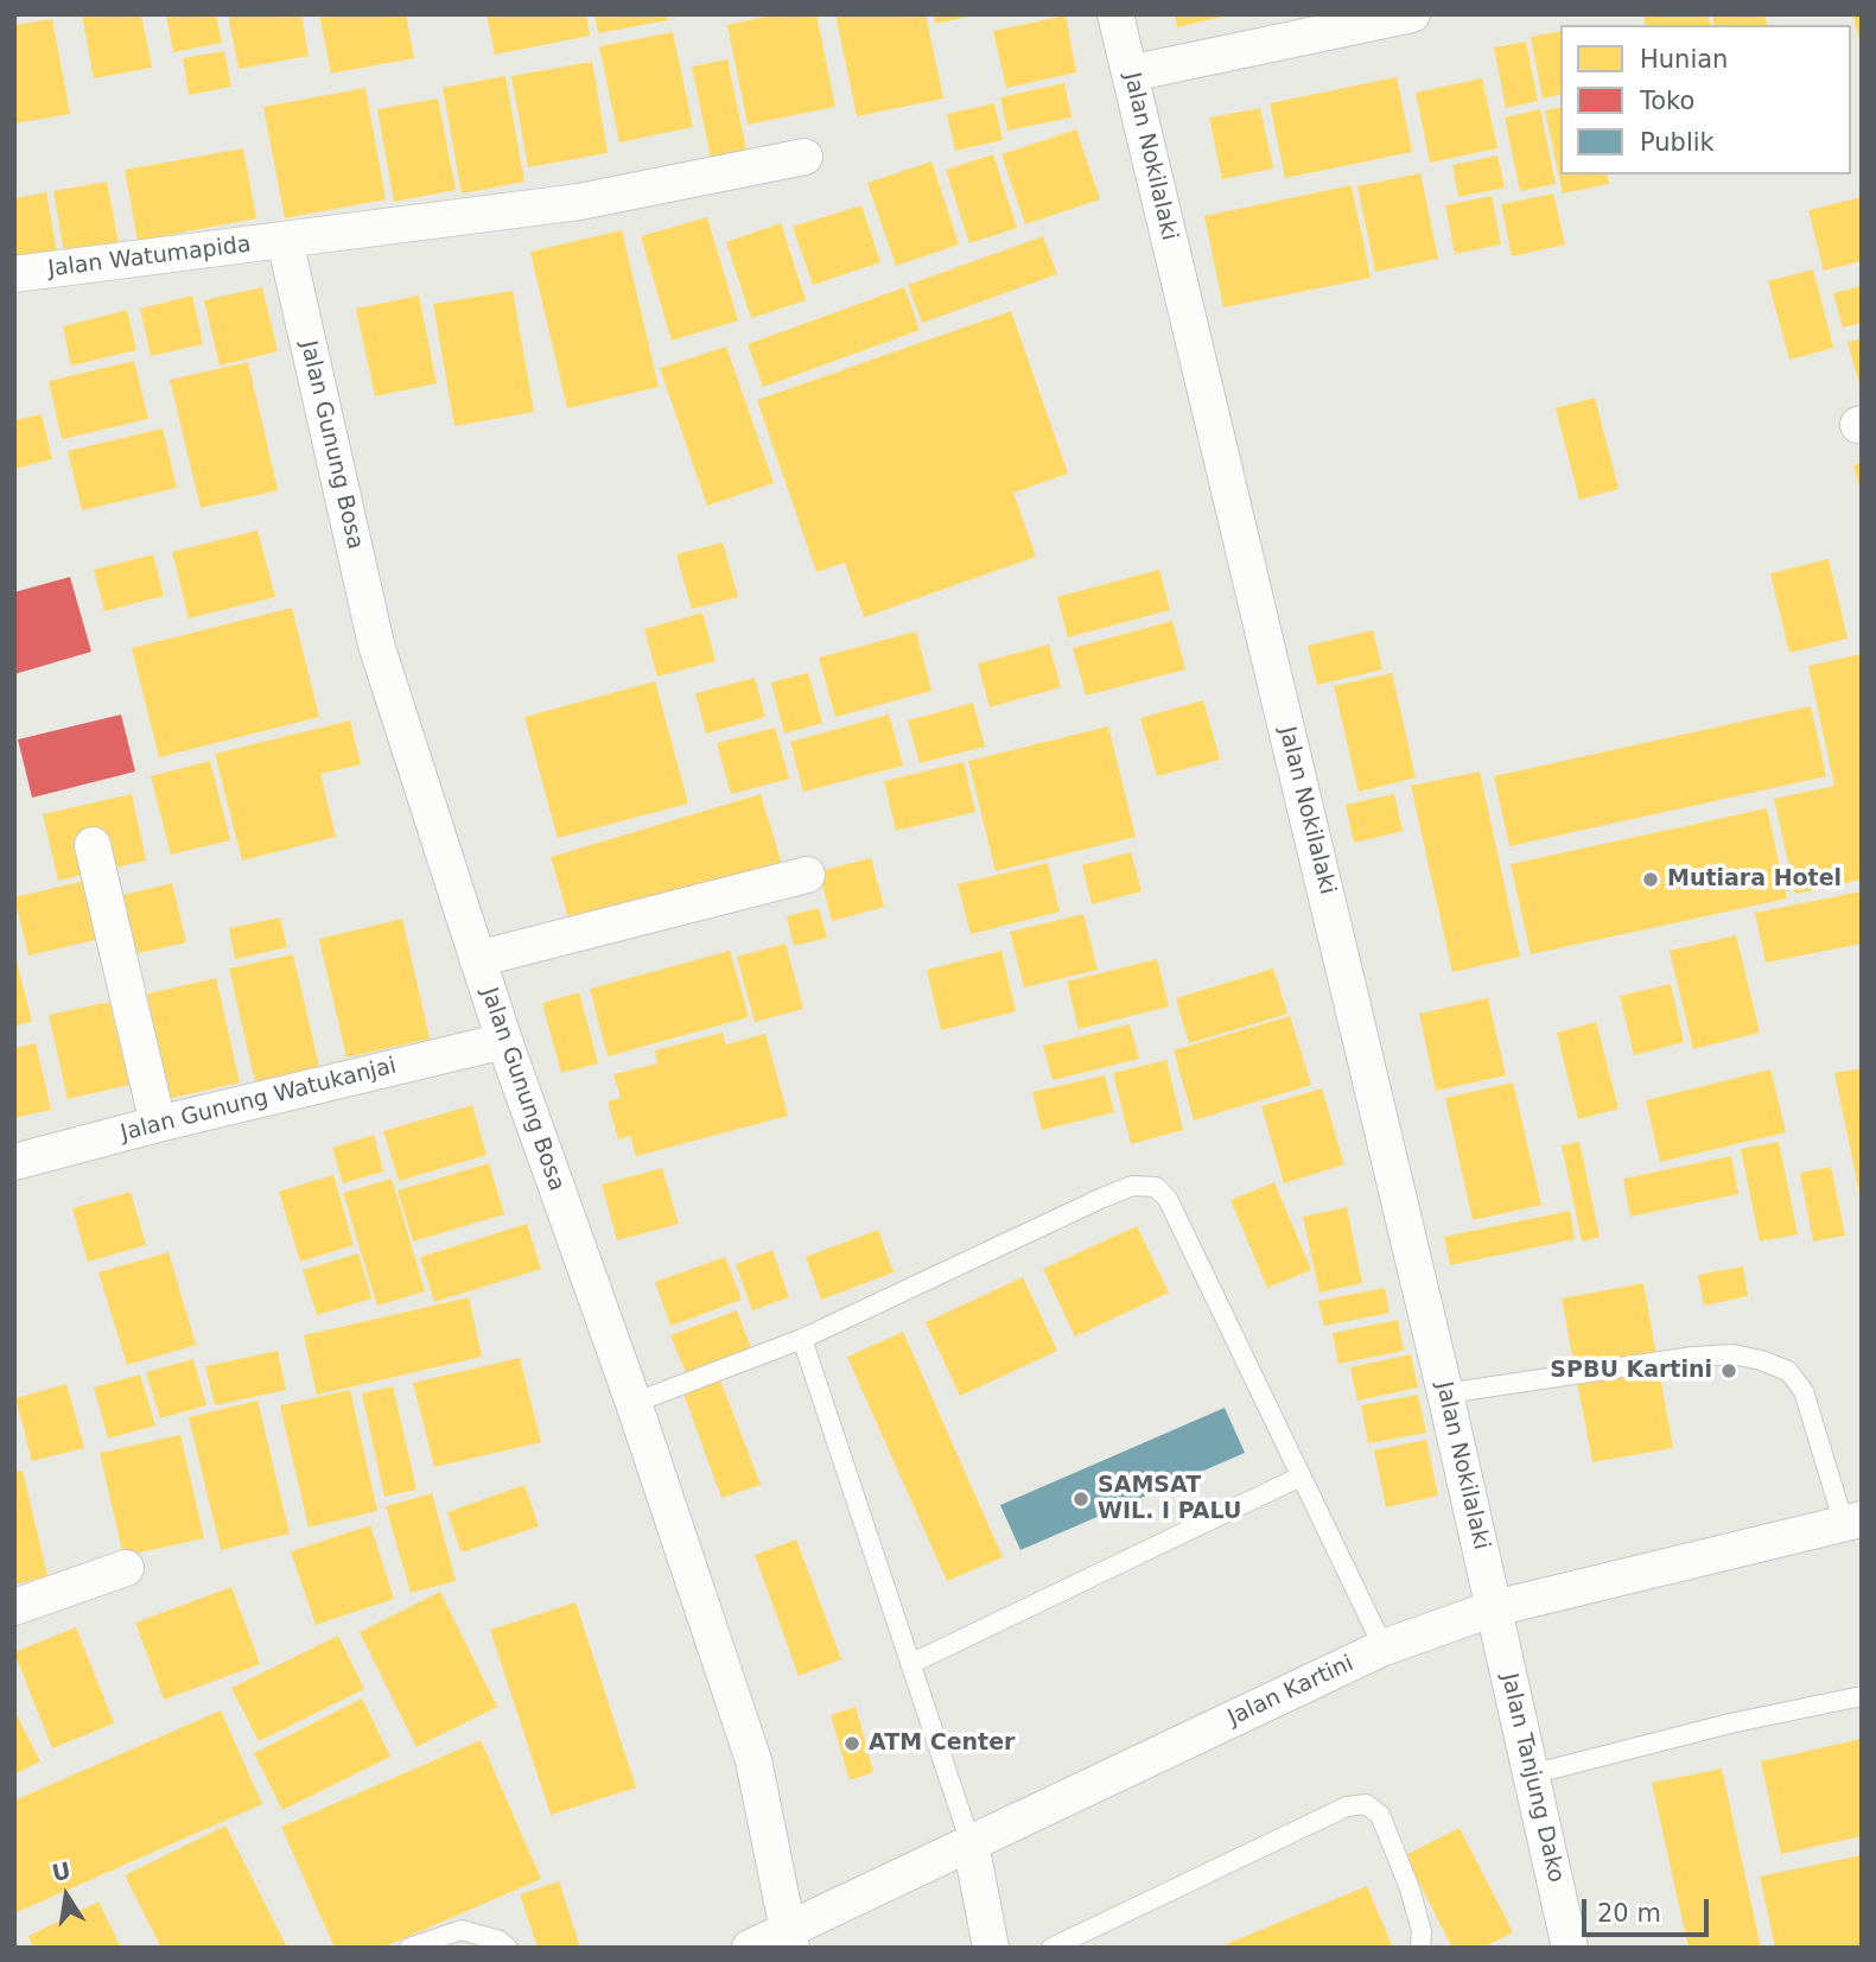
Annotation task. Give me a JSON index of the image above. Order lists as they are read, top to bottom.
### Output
{
  "streets": {
    "street": [
      "Jalan Nokilalaki",
      "Jalan Watumapida",
      "Jalan Gunung Bosa",
      "Jalan Gunung Watukanjai",
      "Jalan Kartini",
      "Jalan Tanjung Dako"
    ]
  },
  "crossings": [
    ["Jalan Nokilalaki", "Jalan Kartini"],
    ["Jalan Nokilalaki", "Jalan Tanjung Dako"],
    ["Jalan Watumapida", "Jalan Gunung Bosa"],
    ["Jalan Gunung Bosa", "Jalan Gunung Watukanjai"],
    ["Jalan Gunung Bosa", "Jalan Kartini"],
    ["Jalan Kartini", "Jalan Tanjung Dako"]
  ],
  "places": [
    "Mutiara Hotel",
    "SPBU Kartini",
    "SAMSAT WIL. I PALU",
    "ATM Center"
  ],
  "legend": ["Hunian", "Toko", "Publik"],
  "scale_bar": "20 m",
  "north": "top"
}
